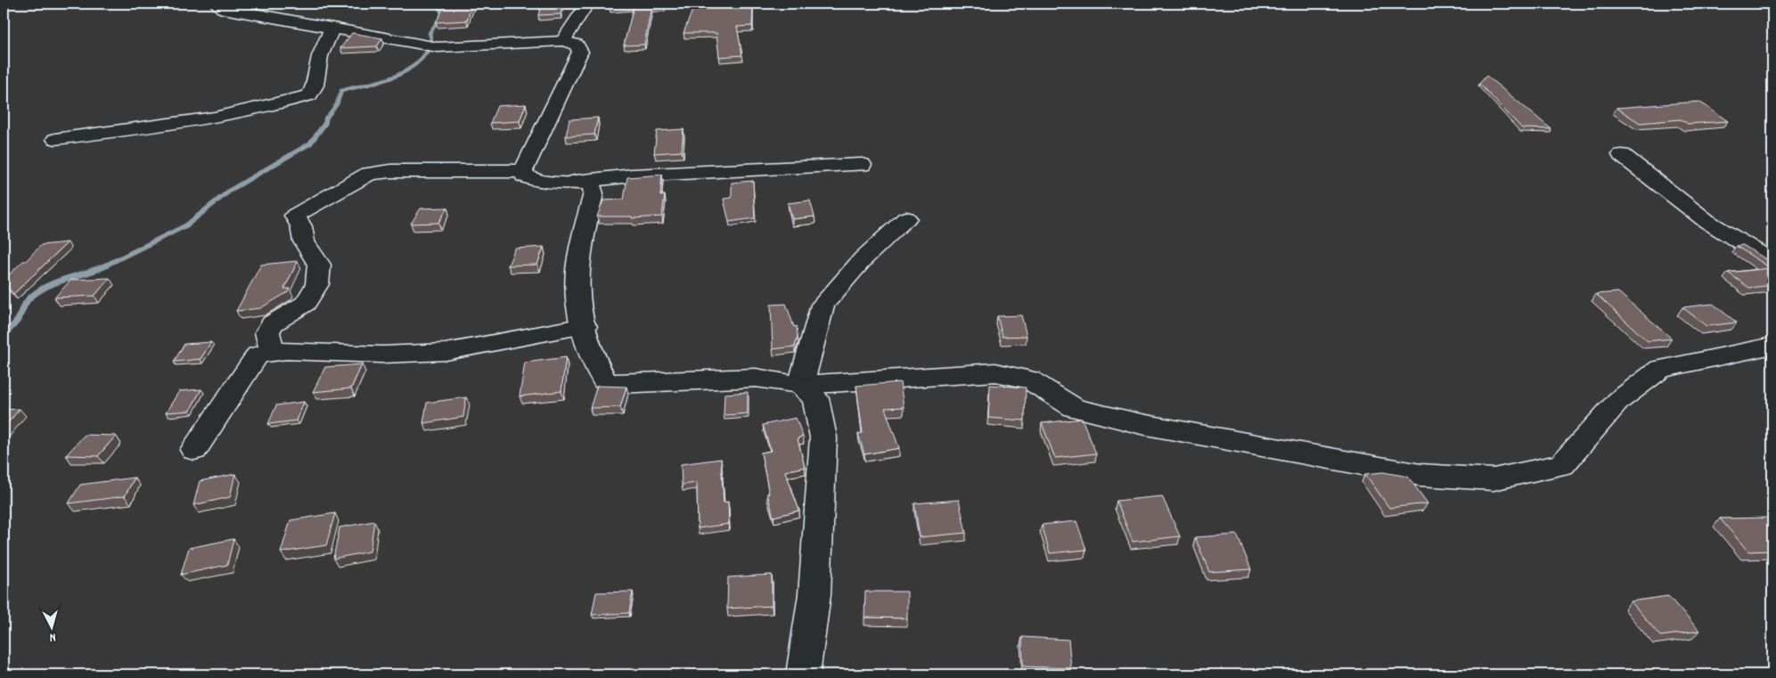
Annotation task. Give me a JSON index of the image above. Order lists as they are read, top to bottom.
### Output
{
  "north": "bottom"
}
